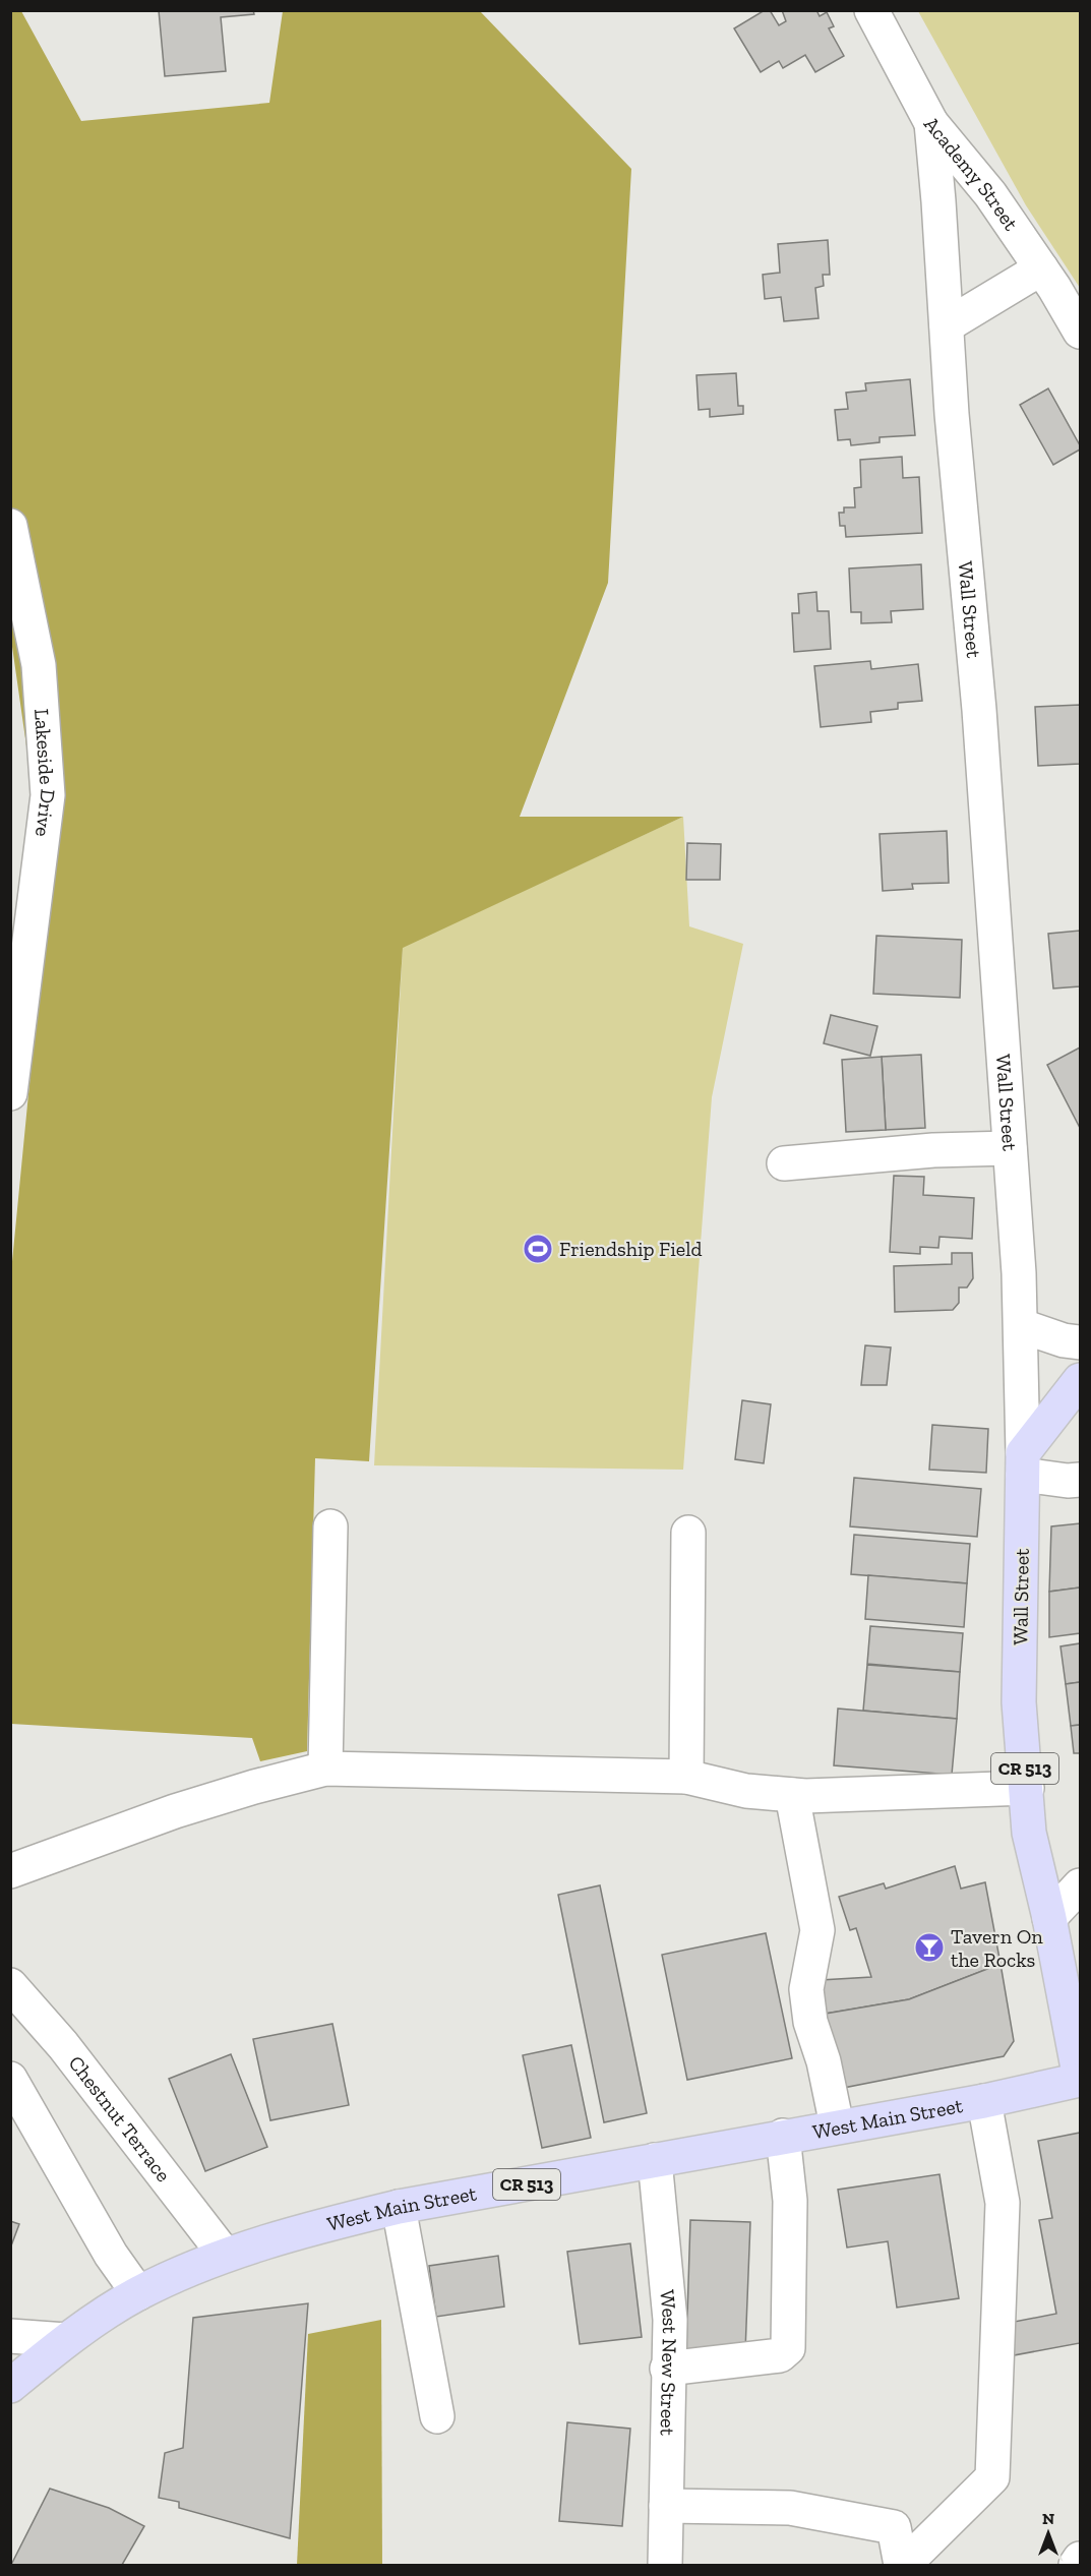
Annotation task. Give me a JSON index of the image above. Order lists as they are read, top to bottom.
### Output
{
  "streets": {
    "main road": ["Wall Street", "CR 513", "West Main Street"],
    "street": [
      "Academy Street",
      "Lakeside Drive",
      "Chestnut Terrace",
      "West New Street"
    ]
  },
  "crossings": [
    ["Academy Street", "Wall Street"],
    ["Wall Street", "West Main Street"],
    ["West Main Street", "Chestnut Terrace"],
    ["West Main Street", "West New Street"]
  ],
  "places": {
    "sports": ["Friendship Field"],
    "bar": ["Tavern On the Rocks"]
  },
  "north": "top"
}
